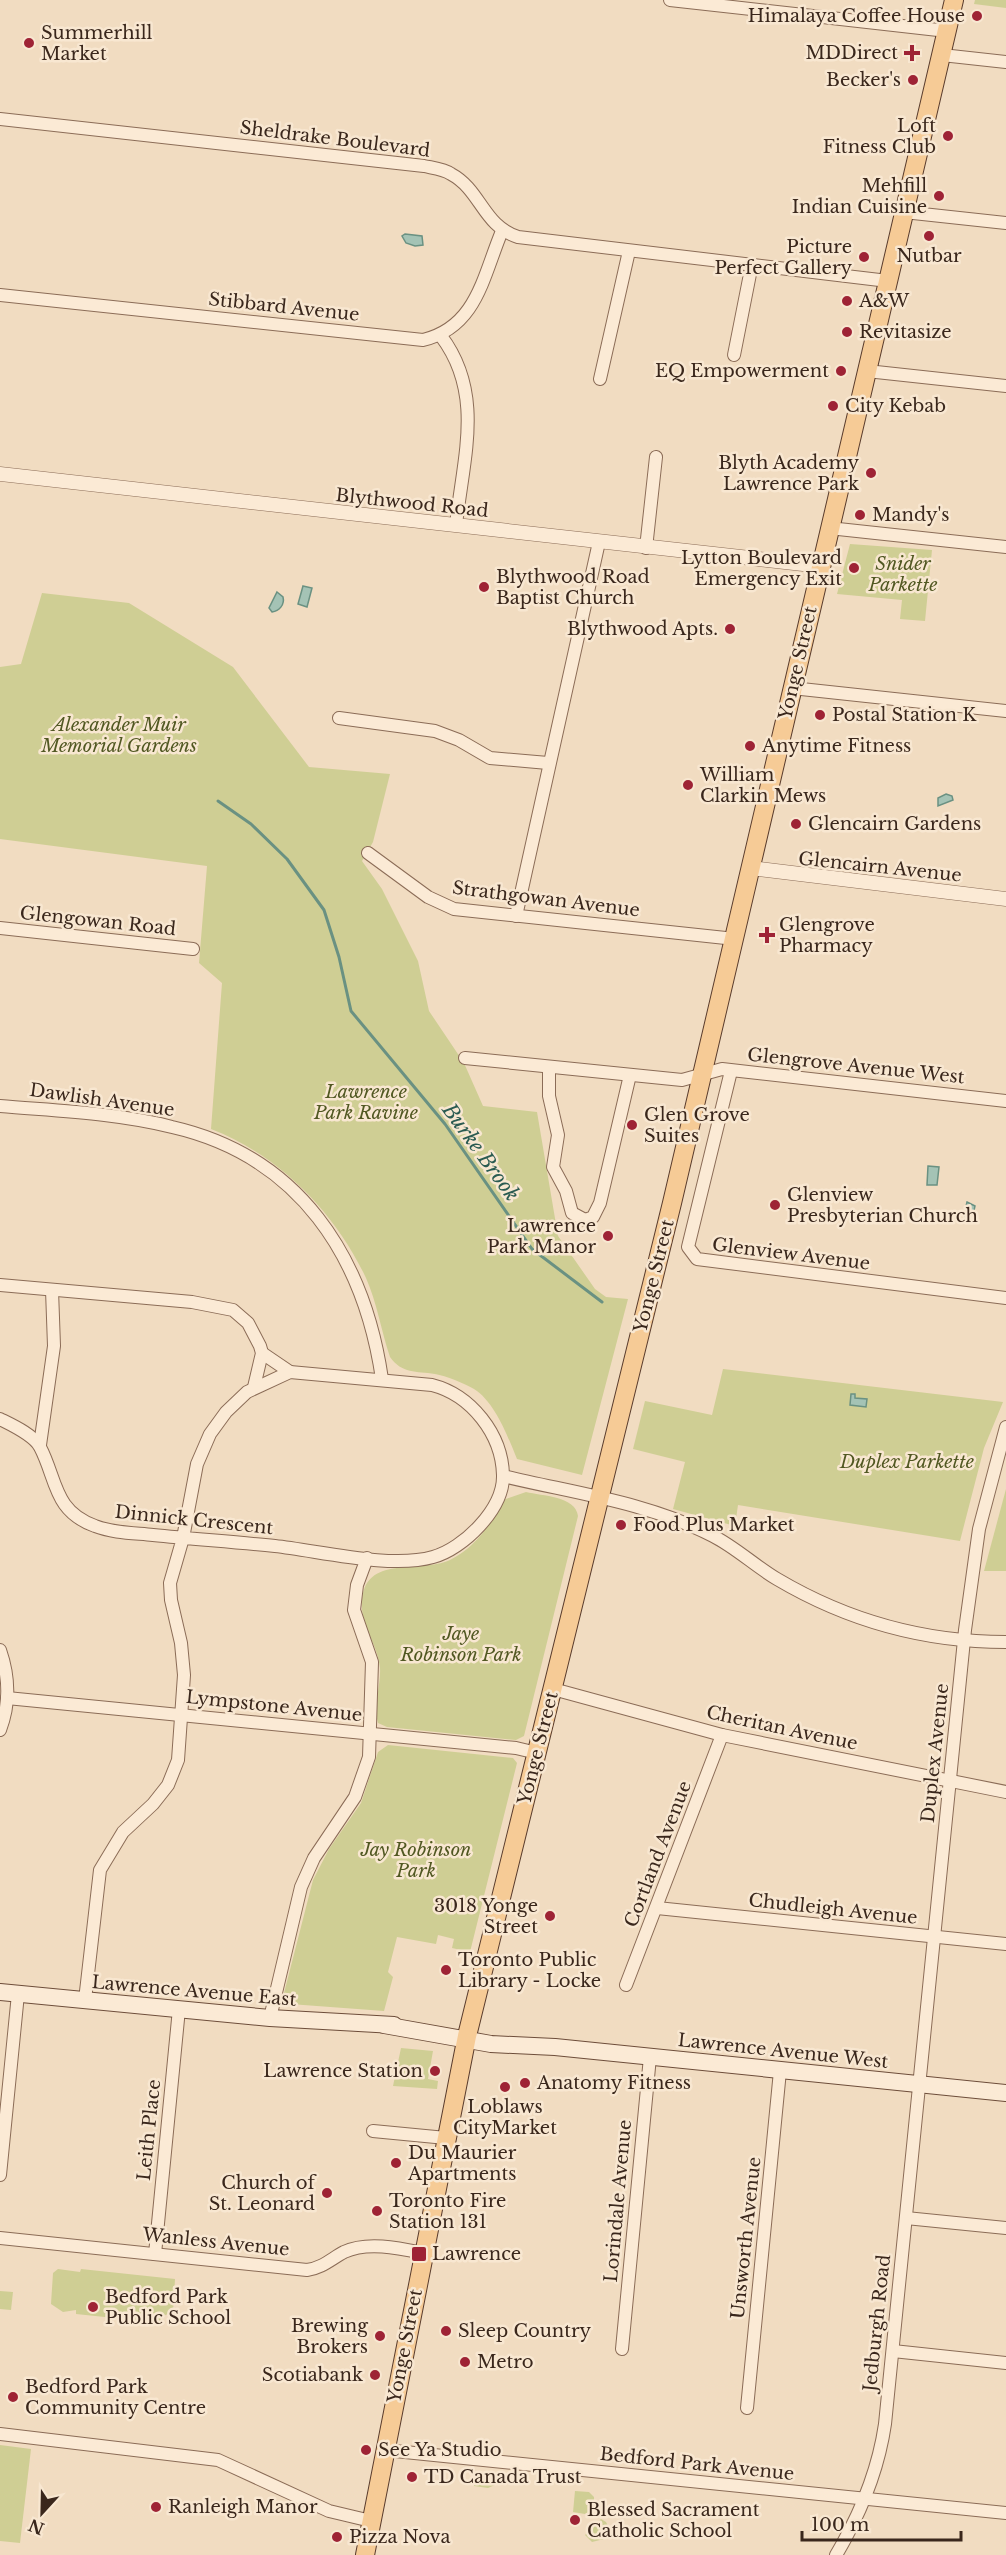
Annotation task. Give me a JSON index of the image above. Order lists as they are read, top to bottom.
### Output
{
  "streets": {
    "main road": ["Yonge Street", "Lawrence Avenue East", "Lawrence Avenue West"],
    "street": [
      "Sheldrake Boulevard",
      "Stibbard Avenue",
      "Blythwood Road",
      "Glencairn Avenue",
      "Strathgowan Avenue",
      "Glengowan Road",
      "Glengrove Avenue West",
      "Dawlish Avenue",
      "Glenview Avenue",
      "Dinnick Crescent",
      "Lympstone Avenue",
      "Cheritan Avenue",
      "Duplex Avenue",
      "Cortland Avenue",
      "Chudleigh Avenue",
      "Leith Place",
      "Lorindale Avenue",
      "Unsworth Avenue",
      "Wanless Avenue",
      "Jedburgh Road",
      "Bedford Park Avenue"
    ]
  },
  "crossings": [
    ["Blythwood Road", "Yonge Street"],
    ["Yonge Street", "Glencairn Avenue"],
    ["Yonge Street", "Strathgowan Avenue"],
    ["Yonge Street", "Glengrove Avenue West"],
    ["Yonge Street", "Lympstone Avenue"],
    ["Yonge Street", "Cheritan Avenue"],
    ["Yonge Street", "Lawrence Avenue East"],
    ["Yonge Street", "Lawrence Avenue West"],
    ["Yonge Street", "Wanless Avenue"],
    ["Yonge Street", "Bedford Park Avenue"],
    ["Glengrove Avenue West", "Glenview Avenue"],
    ["Cheritan Avenue", "Duplex Avenue"],
    ["Cheritan Avenue", "Cortland Avenue"],
    ["Duplex Avenue", "Chudleigh Avenue"],
    ["Duplex Avenue", "Lawrence Avenue West"],
    ["Duplex Avenue", "Jedburgh Road"],
    ["Cortland Avenue", "Chudleigh Avenue"],
    ["Lawrence Avenue East", "Lawrence Avenue West"],
    ["Lawrence Avenue East", "Leith Place"],
    ["Lawrence Avenue West", "Lorindale Avenue"],
    ["Lawrence Avenue West", "Unsworth Avenue"],
    ["Lawrence Avenue West", "Jedburgh Road"],
    ["Leith Place", "Wanless Avenue"],
    ["Jedburgh Road", "Bedford Park Avenue"]
  ],
  "water": ["Burke Brook"],
  "parks": [
    "Snider Parkette",
    "Alexander Muir Memorial Gardens",
    "Lawrence Park Ravine",
    "Duplex Parkette",
    "Jaye Robinson Park",
    "Jay Robinson Park"
  ],
  "places": {
    "other": [
      "Himalaya Coffee House",
      "Summerhill Market",
      "Becker's",
      "Loft Fitness Club",
      "Mehfill Indian Cuisine",
      "Nutbar",
      "Picture Perfect Gallery",
      "A&W",
      "Revitasize",
      "EQ Empowerment",
      "City Kebab",
      "Blyth Academy Lawrence Park",
      "Mandy's",
      "Lytton Boulevard Emergency Exit",
      "Blythwood Road Baptist Church",
      "Blythwood Apts.",
      "Postal Station K",
      "Anytime Fitness",
      "William Clarkin Mews",
      "Glencairn Gardens",
      "Glen Grove Suites",
      "Glenview Presbyterian Church",
      "Lawrence Park Manor",
      "Food Plus Market",
      "3018 Yonge Street",
      "Toronto Public Library - Locke",
      "Lawrence Station",
      "Anatomy Fitness",
      "Loblaws CityMarket",
      "Du Maurier Apartments",
      "Church of St. Leonard",
      "Toronto Fire Station 131",
      "Bedford Park Public School",
      "Sleep Country",
      "Brewing Brokers",
      "Metro",
      "Scotiabank",
      "Bedford Park Community Centre",
      "See Ya Studio",
      "TD Canada Trust",
      "Ranleigh Manor",
      "Blessed Sacrament Catholic School",
      "Pizza Nova"
    ],
    "health": ["MDDirect", "Glengrove Pharmacy"],
    "transit": ["Lawrence"]
  },
  "scale_bar": "100 m",
  "north": "bottom"
}
